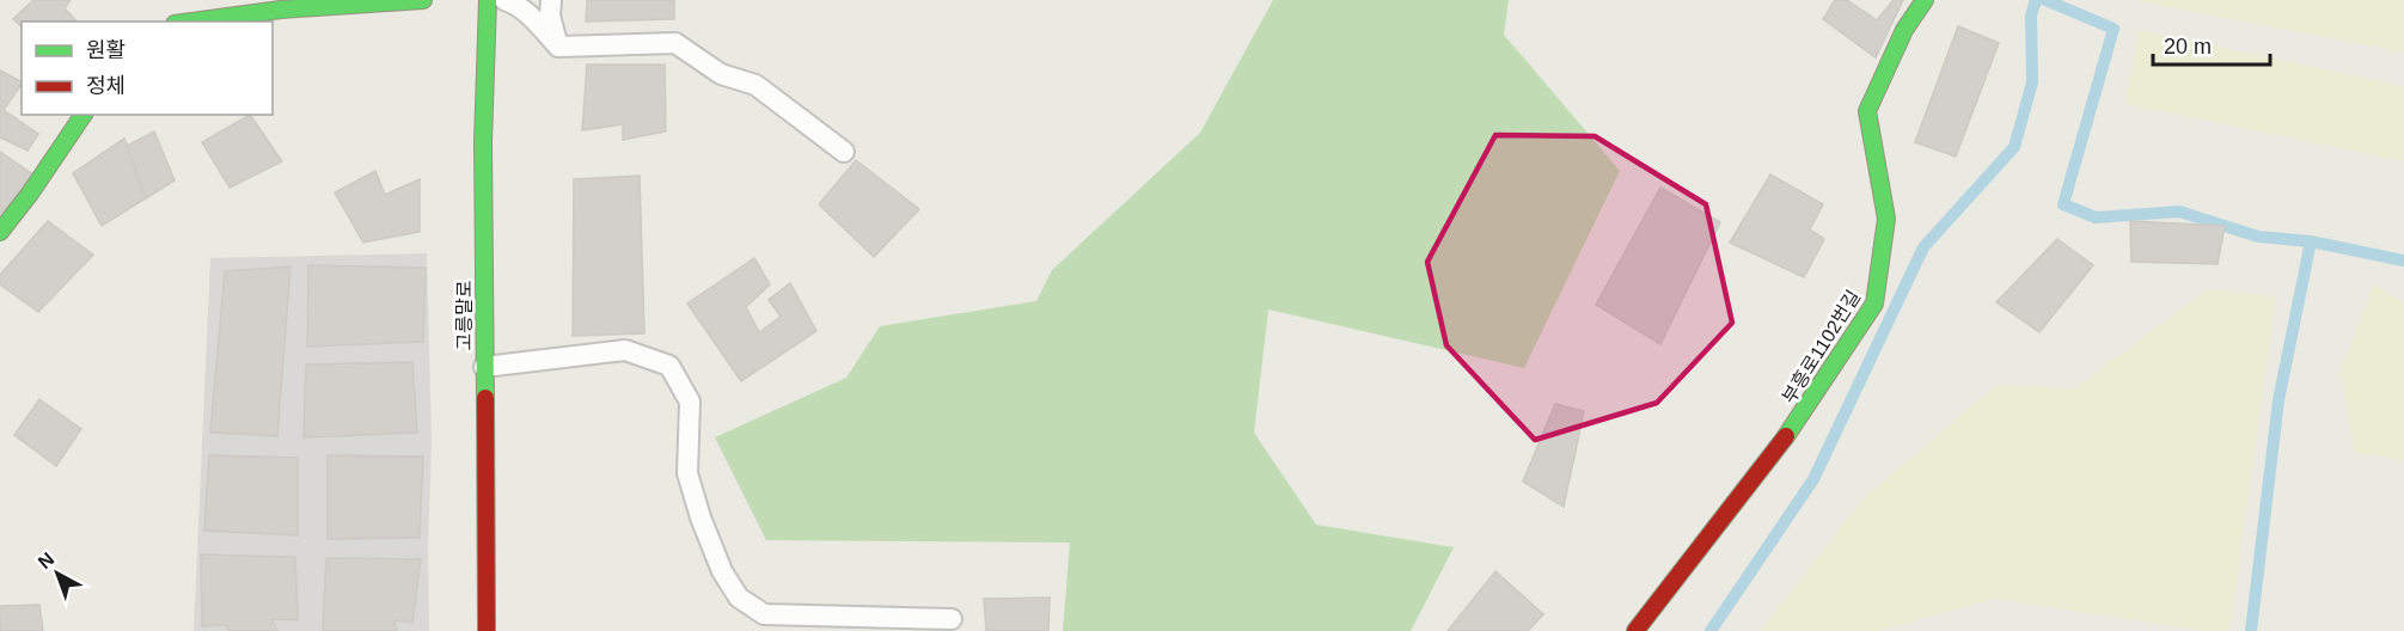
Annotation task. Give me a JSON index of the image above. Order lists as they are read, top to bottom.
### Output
{
  "streets": {
    "street": ["고릉말로", "부흥로1102번길"]
  },
  "legend": ["원활", "정체"],
  "scale_bar": "20 m",
  "north": "top left"
}
